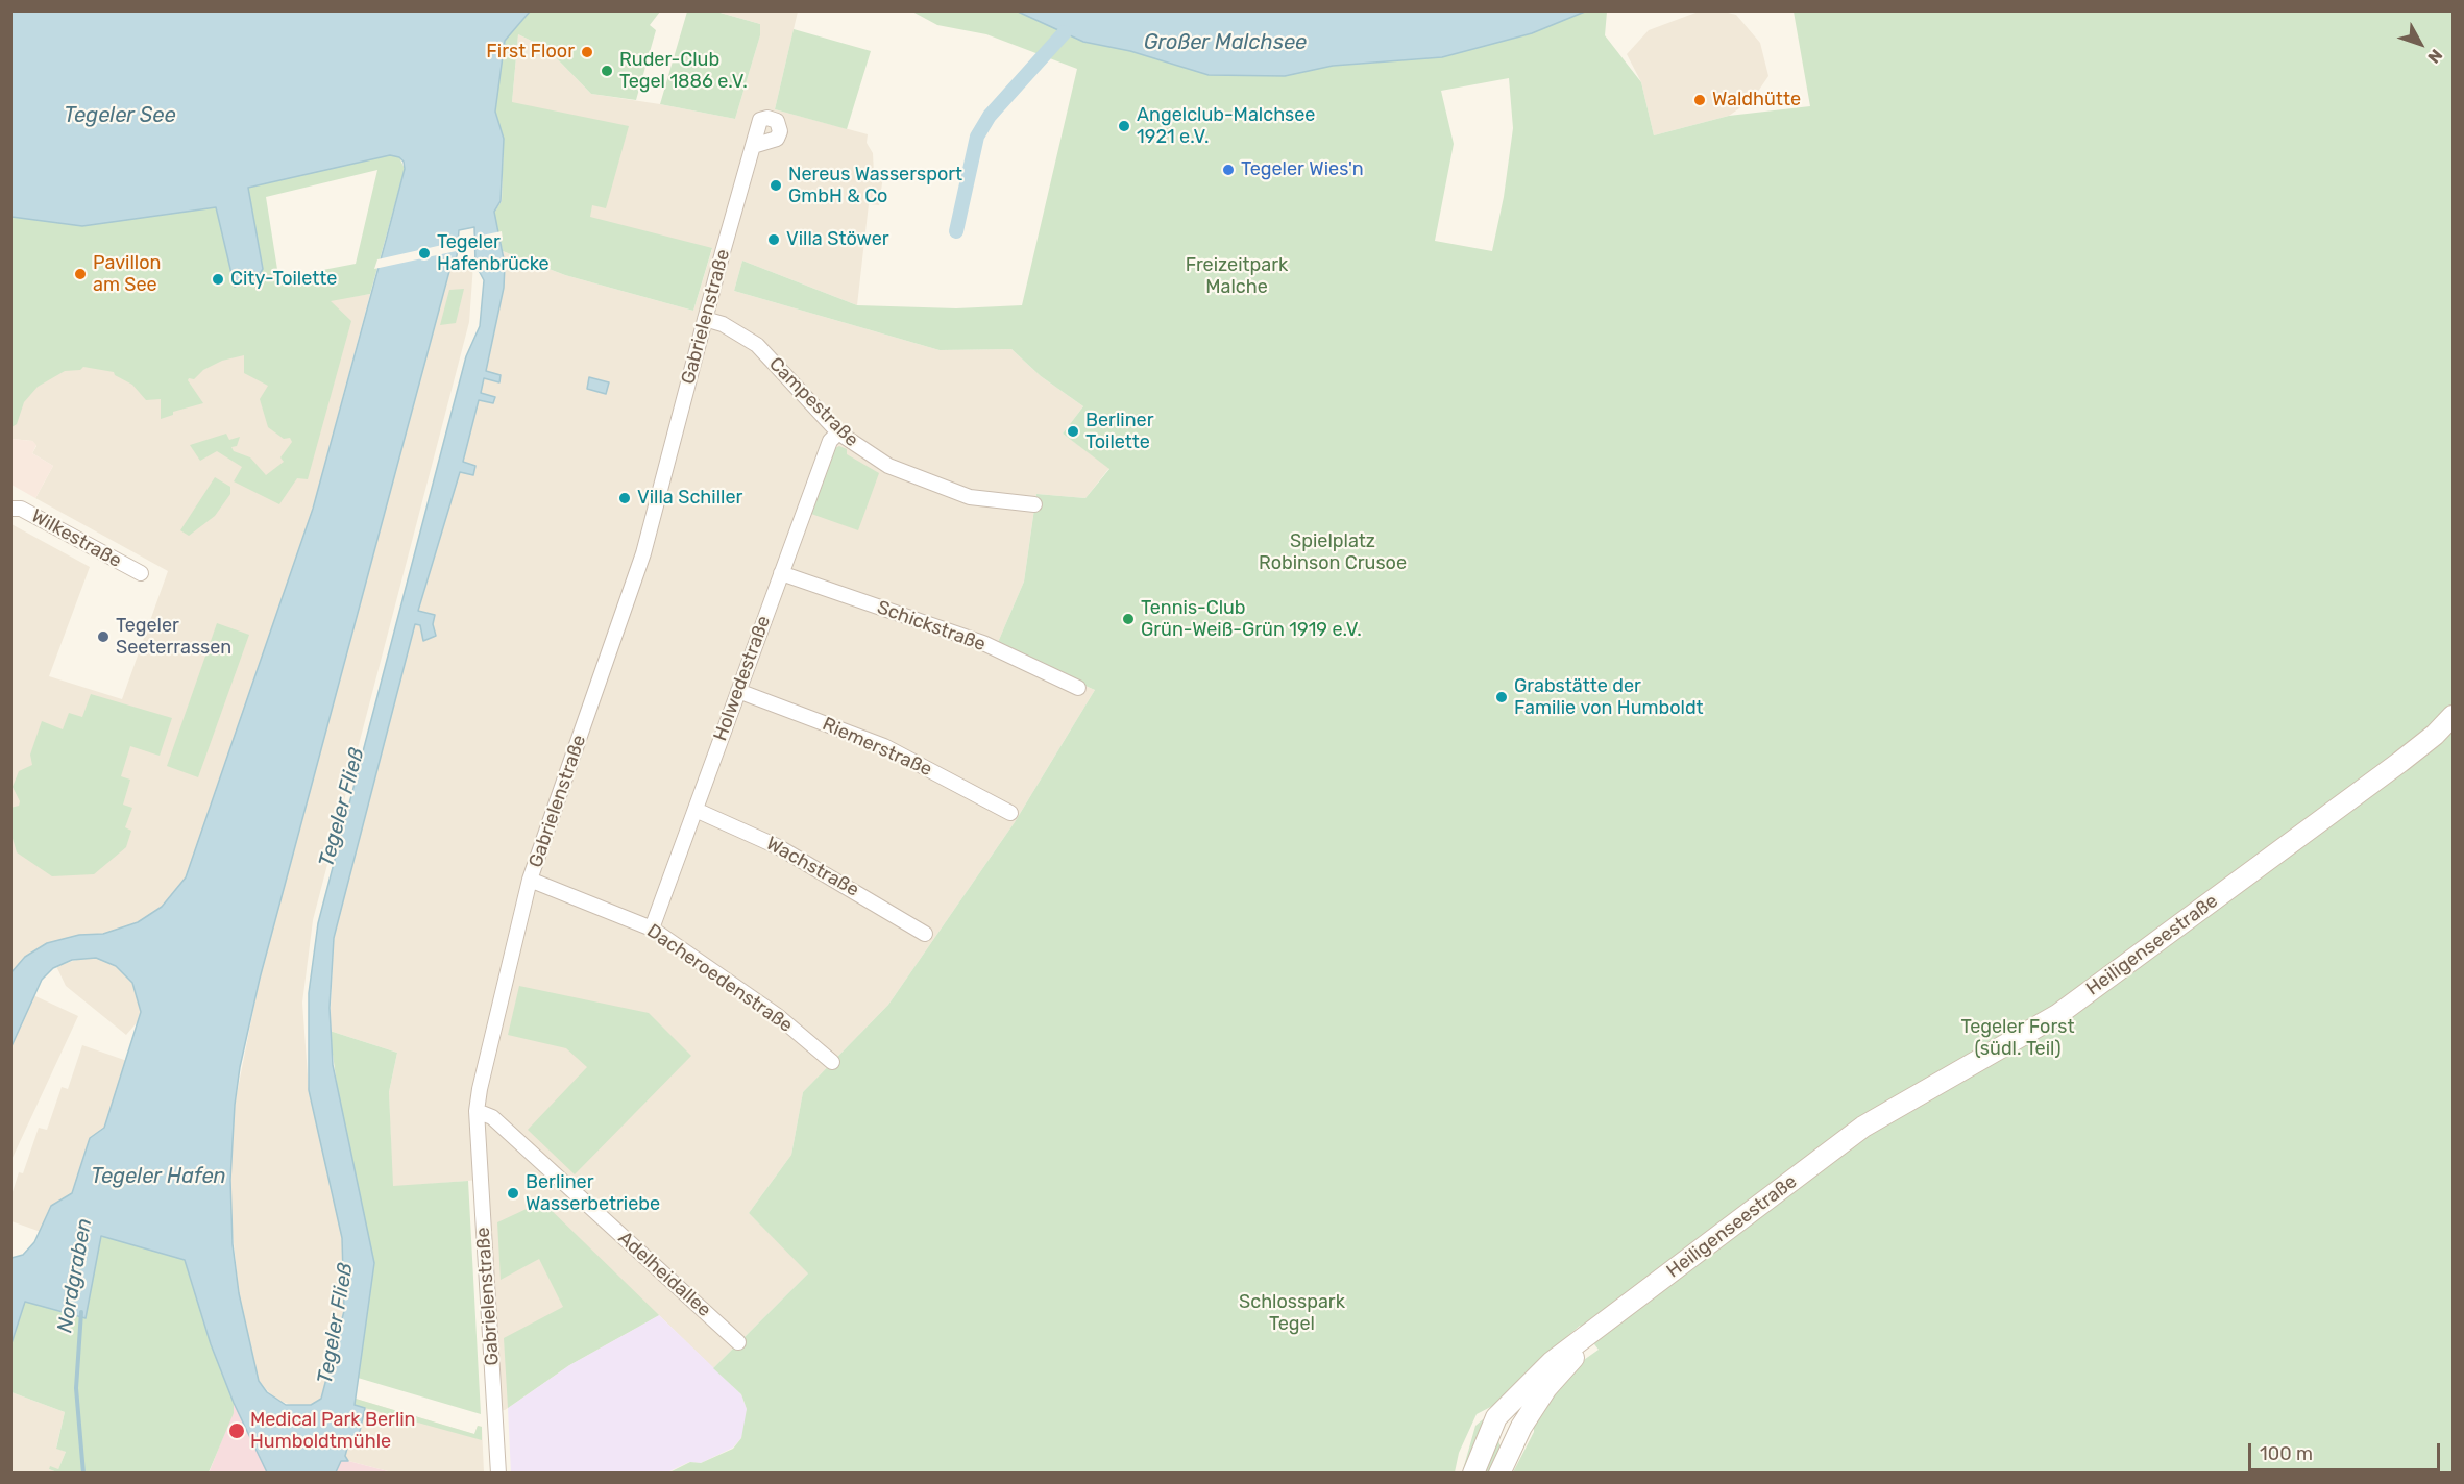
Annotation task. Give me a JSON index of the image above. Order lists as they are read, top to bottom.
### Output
{
  "streets": {
    "main road": ["Heiligenseestraße"],
    "street": [
      "Gabrielenstraße",
      "Campestraße",
      "Wilkestraße",
      "Schickstraße",
      "Holwedestraße",
      "Riemerstraße",
      "Wachstraße",
      "Dacheroedenstraße",
      "Adelheidallee"
    ]
  },
  "crossings": [
    ["Gabrielenstraße", "Campestraße"],
    ["Gabrielenstraße", "Dacheroedenstraße"],
    ["Gabrielenstraße", "Adelheidallee"],
    ["Campestraße", "Holwedestraße"],
    ["Schickstraße", "Holwedestraße"],
    ["Holwedestraße", "Riemerstraße"],
    ["Holwedestraße", "Wachstraße"],
    ["Holwedestraße", "Dacheroedenstraße"]
  ],
  "water": [
    "Großer Malchsee",
    "Tegeler See",
    "Tegeler Fließ",
    "Tegeler Hafen",
    "Nordgraben"
  ],
  "parks": [
    "Freizeitpark Malche",
    "Spielplatz Robinson Crusoe",
    "Tegeler Forst (südl. Teil)",
    "Schlosspark Tegel"
  ],
  "places": [
    "First Floor",
    "Ruder-Club Tegel 1886 e.V.",
    "Waldhütte",
    "Angelclub-Malchsee 1921 e.V.",
    "Tegeler Wies'n",
    "Nereus Wassersport GmbH & Co",
    "Villa Stöwer",
    "Tegeler Hafenbrücke",
    "Pavillon am See",
    "City-Toilette",
    "Berliner Toilette",
    "Villa Schiller",
    "Tennis-Club Grün-Weiß-Grün 1919 e.V.",
    "Tegeler Seeterrassen",
    "Grabstätte der Familie von Humboldt",
    "Berliner Wasserbetriebe",
    "Medical Park Berlin Humboldtmühle"
  ],
  "scale_bar": "100 m",
  "north": "bottom right"
}
